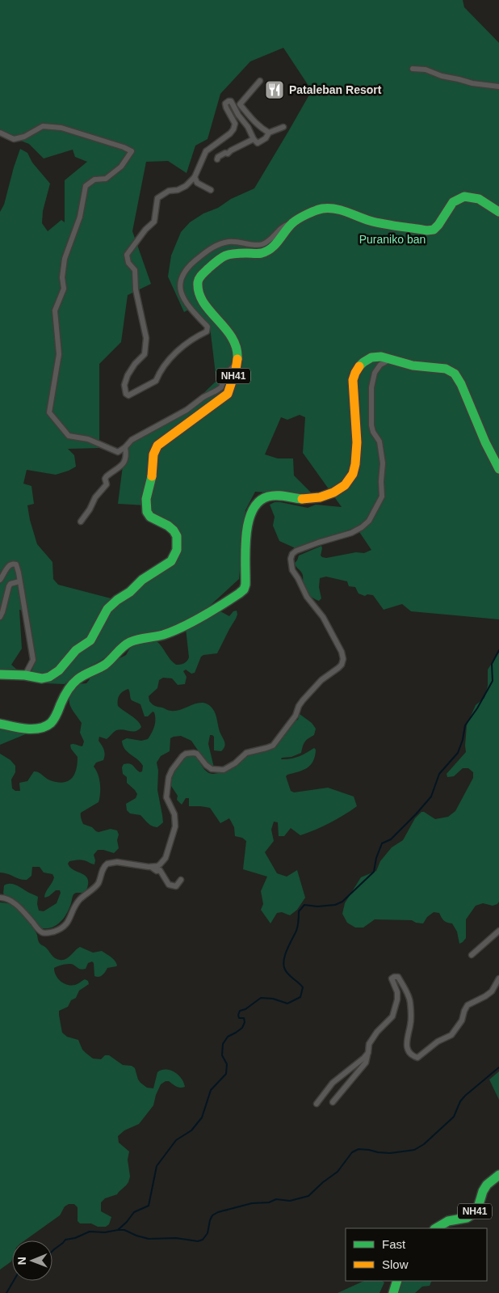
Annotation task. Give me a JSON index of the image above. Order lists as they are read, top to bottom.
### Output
{
  "streets": {
    "highway": ["NH41"]
  },
  "parks": ["Puraniko ban"],
  "places": {
    "restaurant": ["Pataleban Resort"]
  },
  "legend": ["Fast", "Slow"],
  "north": "left"
}
